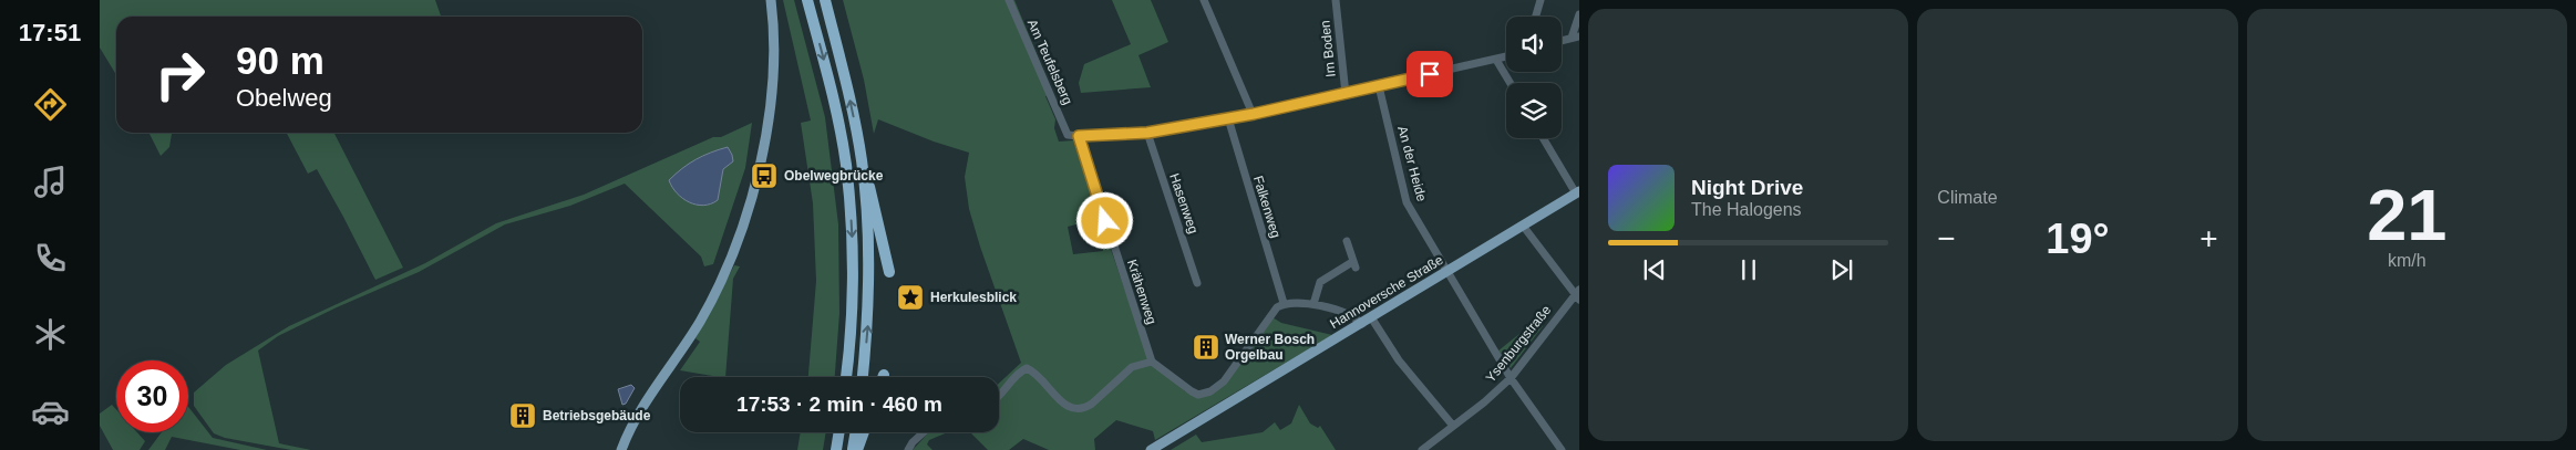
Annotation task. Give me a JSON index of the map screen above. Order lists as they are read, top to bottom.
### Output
{
  "streets": {
    "main road": ["Hannoversche Straße"],
    "street": [
      "Im Boden",
      "Am Teufelsberg",
      "An der Heide",
      "Hasenweg",
      "Falkenweg",
      "Krähenweg",
      "Ysenburgstraße"
    ]
  },
  "crossings": [
    ["Am Teufelsberg", "Krähenweg"],
    ["An der Heide", "Hannoversche Straße"],
    ["An der Heide", "Ysenburgstraße"]
  ],
  "places": {
    "bus stop": ["Obelwegbrücke"],
    "place": ["Herkulesblick"],
    "building": ["Werner Bosch Orgelbau", "Betriebsgebäude"]
  },
  "page": {
    "tabs": "17:51",
    "tile": [
      "Climate",
      ["21", "km/h"]
    ],
    "turn": ["90 m", "Obelweg"],
    "song": ["Night Drive", "The Halogens"],
    "heat": ["−", "19°", "+"],
    "limit": "30",
    "trip": "17:53 · 2 min · 460 m"
  }
}
